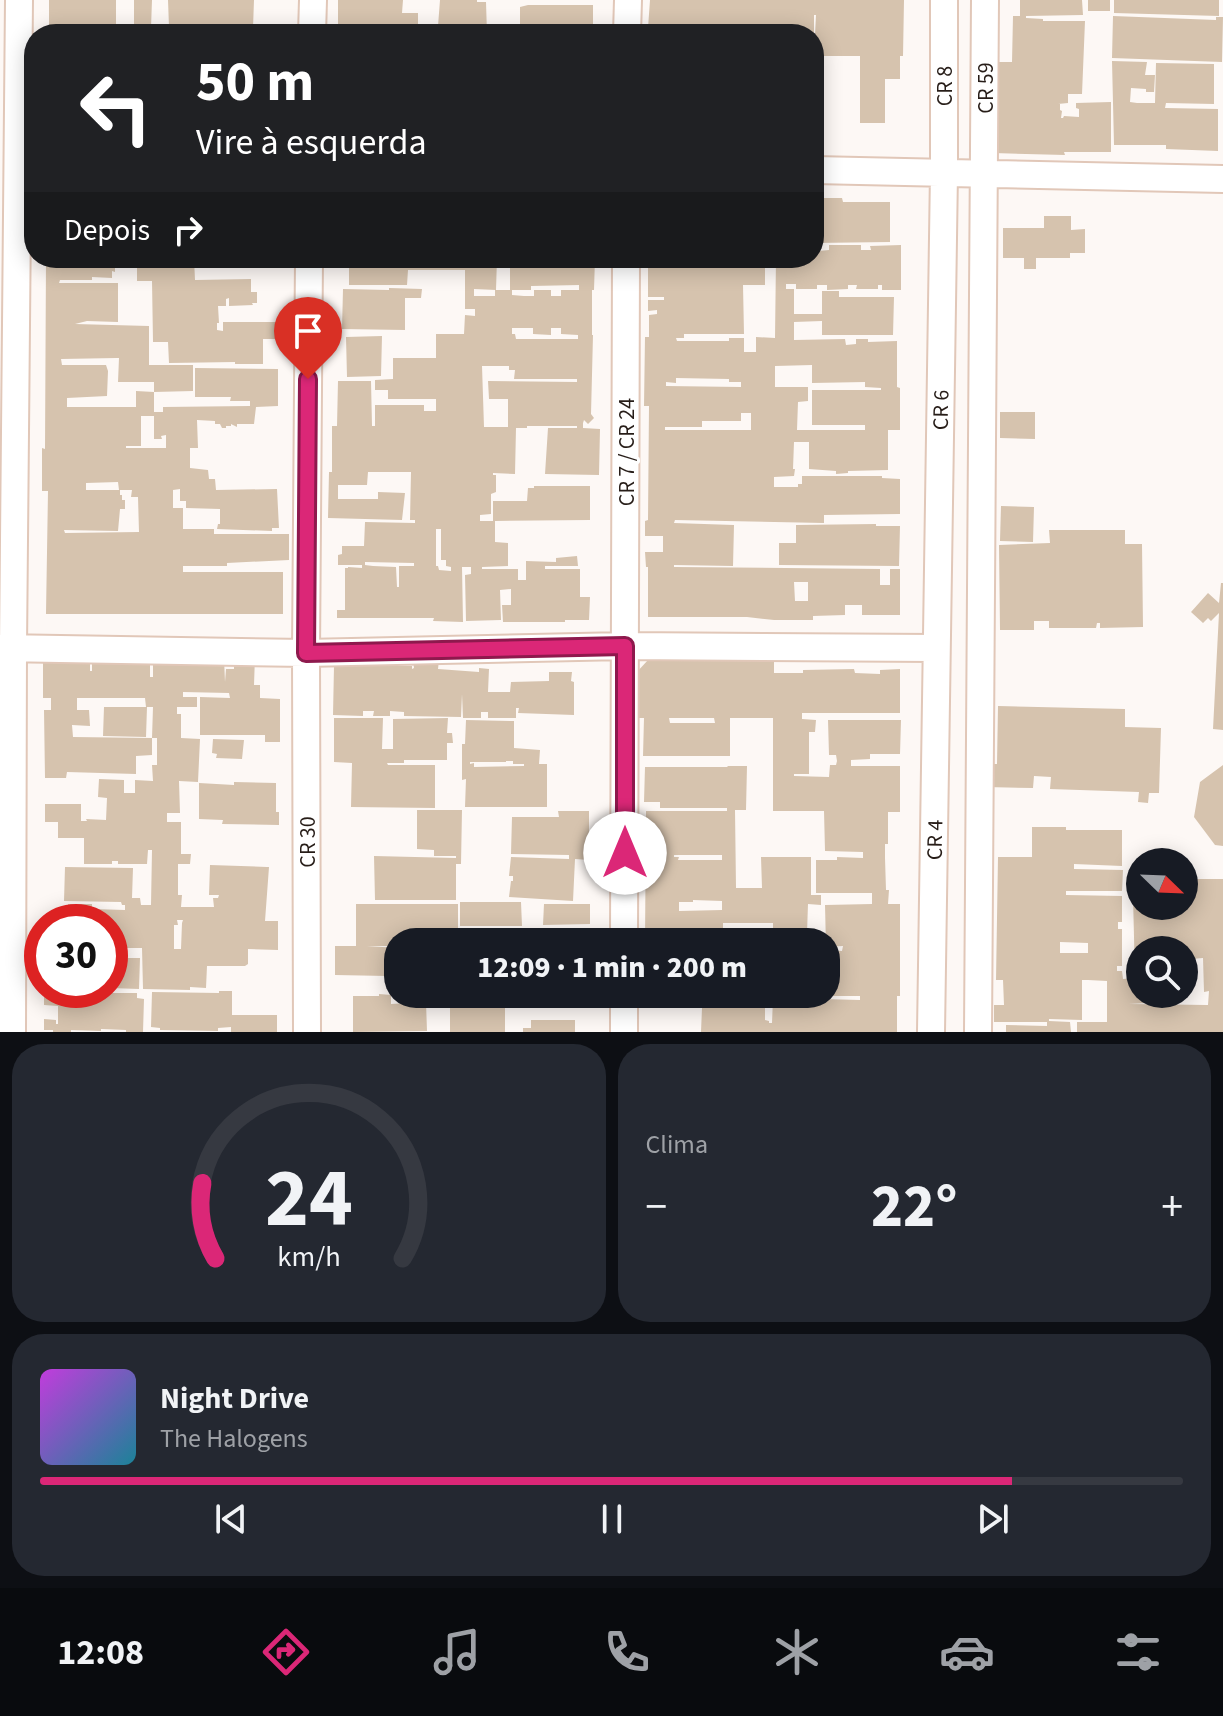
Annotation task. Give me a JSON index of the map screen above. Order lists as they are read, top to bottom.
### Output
{
  "streets": {
    "street": [
      "CR 8",
      "CR 59",
      "CR 6",
      "CR 7 / CR 24",
      "CR 4",
      "CR 30"
    ]
  },
  "crossings": [
    ["CR 8", "CR 6"],
    ["CR 6", "CR 4"]
  ],
  "north": "bottom right",
  "page": {
    "turn": ["50 m", "Vire à esquerda"],
    "then": "Depois",
    "limit": "30",
    "trip": "12:09 · 1 min · 200 m",
    "tile": "Clima",
    "heat": ["−", "22°", "+"],
    "song": ["Night Drive", "The Halogens"],
    "tabs": "12:08",
    "gauge": ["24", "km/h"]
  }
}
